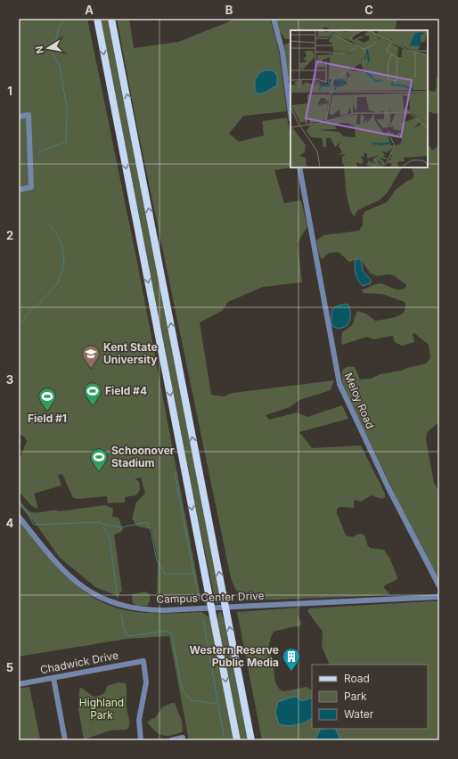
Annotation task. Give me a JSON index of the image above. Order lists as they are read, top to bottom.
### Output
{
  "streets": {
    "street": ["Meloy Road", "Campus Center Drive", "Chadwick Drive"]
  },
  "parks": ["Highland Park"],
  "places": {
    "school or university": ["Kent State University"],
    "sports": ["Field #4", "Field #1", "Schoonover Stadium"],
    "building": ["Western Reserve Public Media"]
  },
  "legend": ["Road", "Park", "Water"],
  "north": "left",
  "grid": {
    "columns": ["A", "B", "C"],
    "rows": [
      "1",
      "2",
      "3",
      "4",
      "5"
    ]
  }
}
